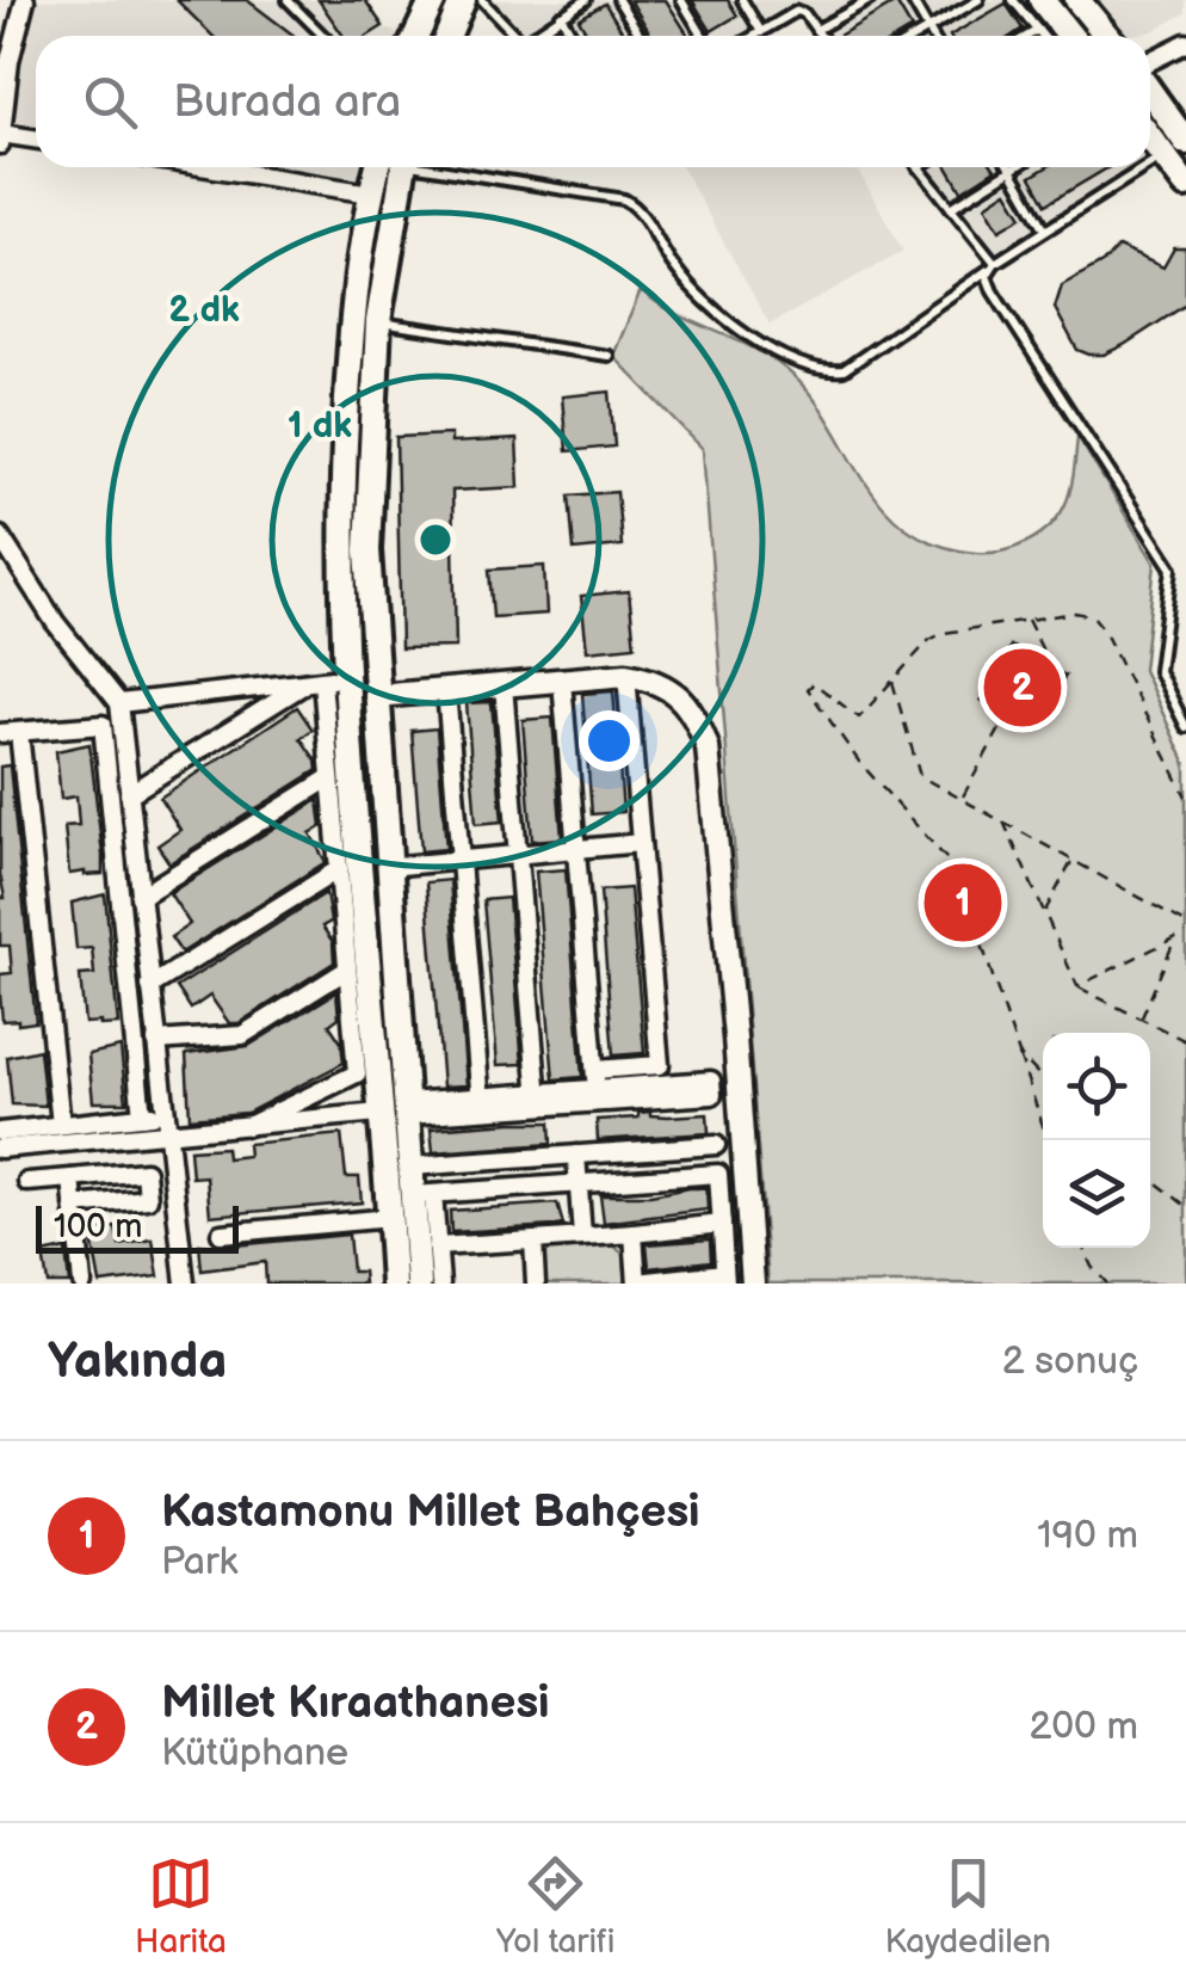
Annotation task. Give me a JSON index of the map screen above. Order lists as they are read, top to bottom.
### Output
{
  "scale_bar": "100 m",
  "page": {
    "search": "Burada ara",
    "pins": ["2", "1"],
    "scale": "100 m",
    "heading": ["Yakında", "2 sonuç"],
    "list": [
      {
        "mark": "1",
        "name": "Kastamonu Millet Bahçesi",
        "note": "Park",
        "value": "190 m"
      },
      {
        "mark": "2",
        "name": "Millet Kıraathanesi",
        "note": "Kütüphane",
        "value": "200 m"
      }
    ],
    "nav": ["Harita", "Yol tarifi", "Kaydedilen"]
  },
  "rings": ["2 dk", "1 dk"]
}
